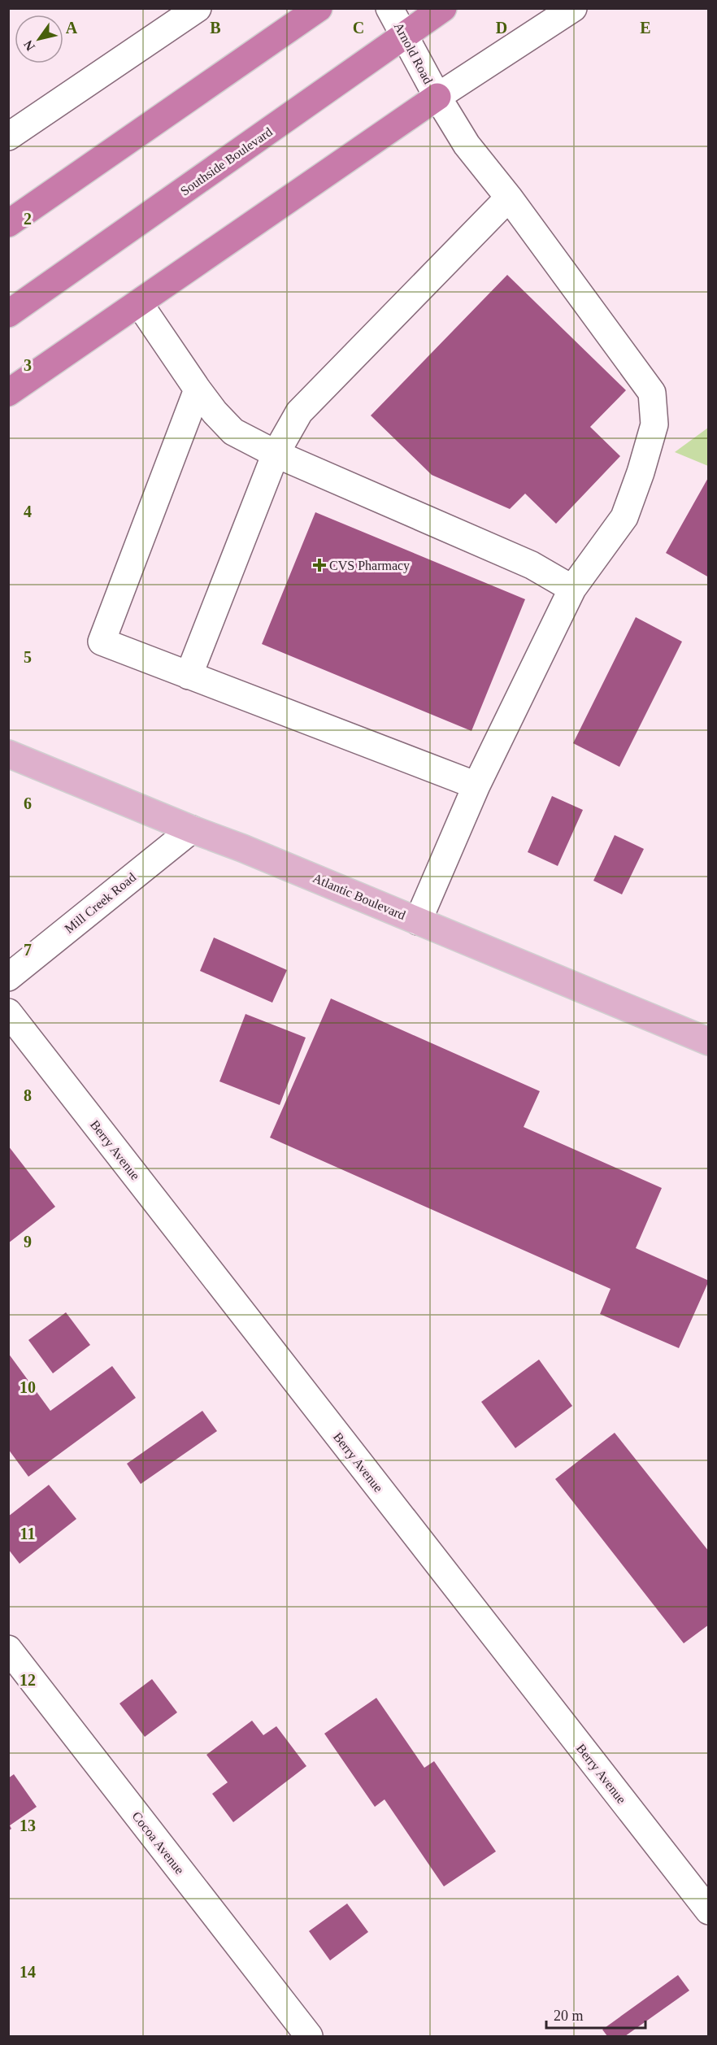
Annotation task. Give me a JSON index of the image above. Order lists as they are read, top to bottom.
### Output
{
  "streets": {
    "highway": ["Southside Boulevard"],
    "main road": ["Atlantic Boulevard"],
    "street": [
      "Arnold Road",
      "Mill Creek Road",
      "Berry Avenue",
      "Cocoa Avenue"
    ]
  },
  "crossings": [
    ["Arnold Road", "Southside Boulevard"],
    ["Arnold Road", "Atlantic Boulevard"],
    ["Atlantic Boulevard", "Mill Creek Road"]
  ],
  "places": {
    "health": ["CVS Pharmacy"]
  },
  "scale_bar": "20 m",
  "north": "bottom left",
  "grid": {
    "columns": [
      "A",
      "B",
      "C",
      "D",
      "E"
    ],
    "rows": [
      "2",
      "3",
      "4",
      "5",
      "6",
      "7",
      "8",
      "9",
      "10",
      "11",
      "12",
      "13",
      "14"
    ]
  }
}
